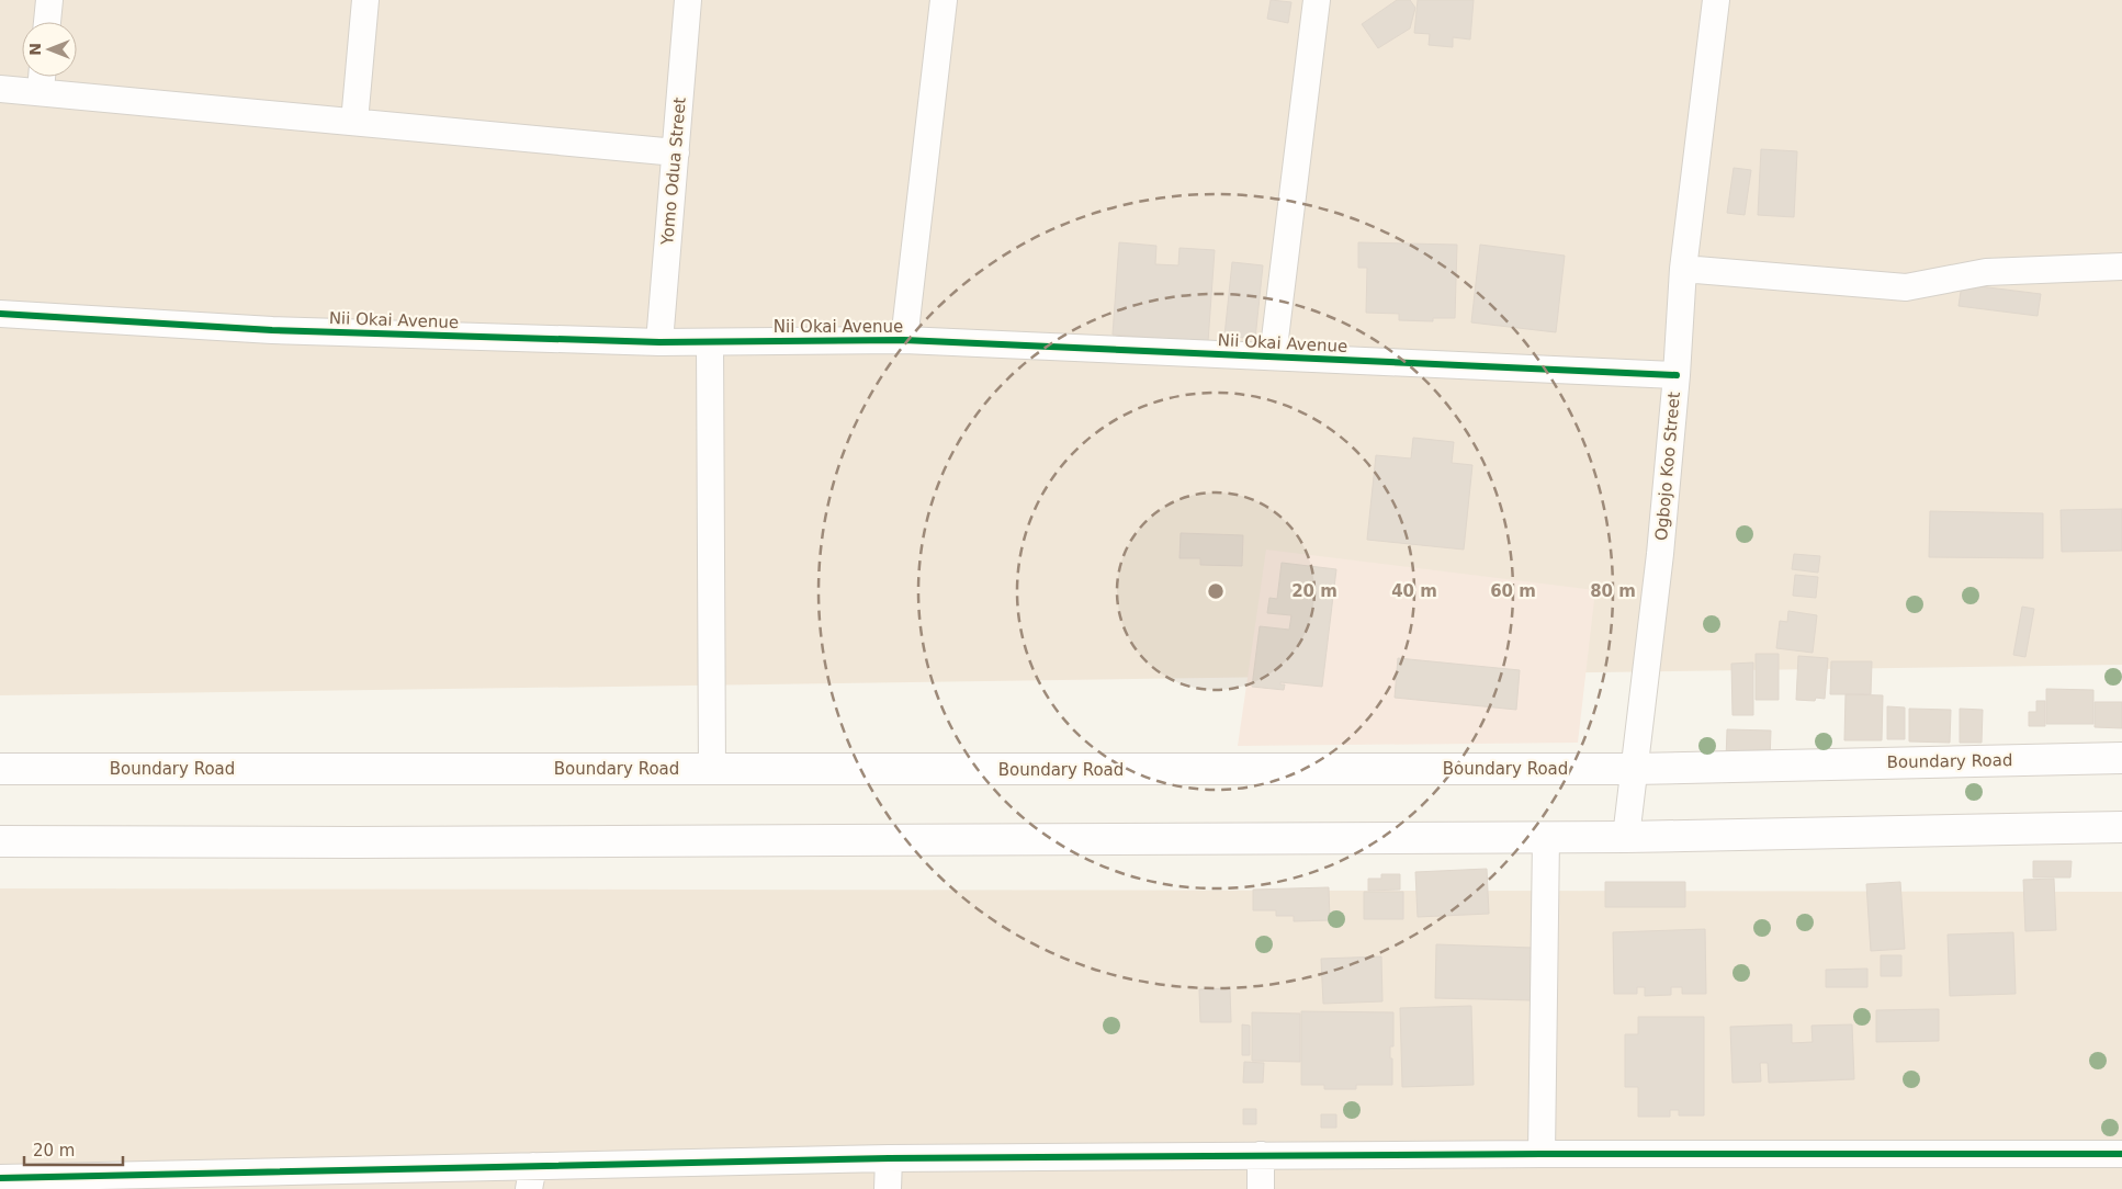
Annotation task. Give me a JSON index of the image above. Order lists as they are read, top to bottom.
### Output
{
  "streets": {
    "main road": ["Boundary Road"],
    "street": ["Yomo Odua Street", "Nii Okai Avenue", "Ogbojo Koo Street"]
  },
  "crossings": [
    ["Yomo Odua Street", "Nii Okai Avenue"],
    ["Nii Okai Avenue", "Ogbojo Koo Street"],
    ["Ogbojo Koo Street", "Boundary Road"]
  ],
  "scale_bar": "20 m",
  "north": "left",
  "rings": [
    "20 m",
    "40 m",
    "60 m",
    "80 m"
  ]
}
